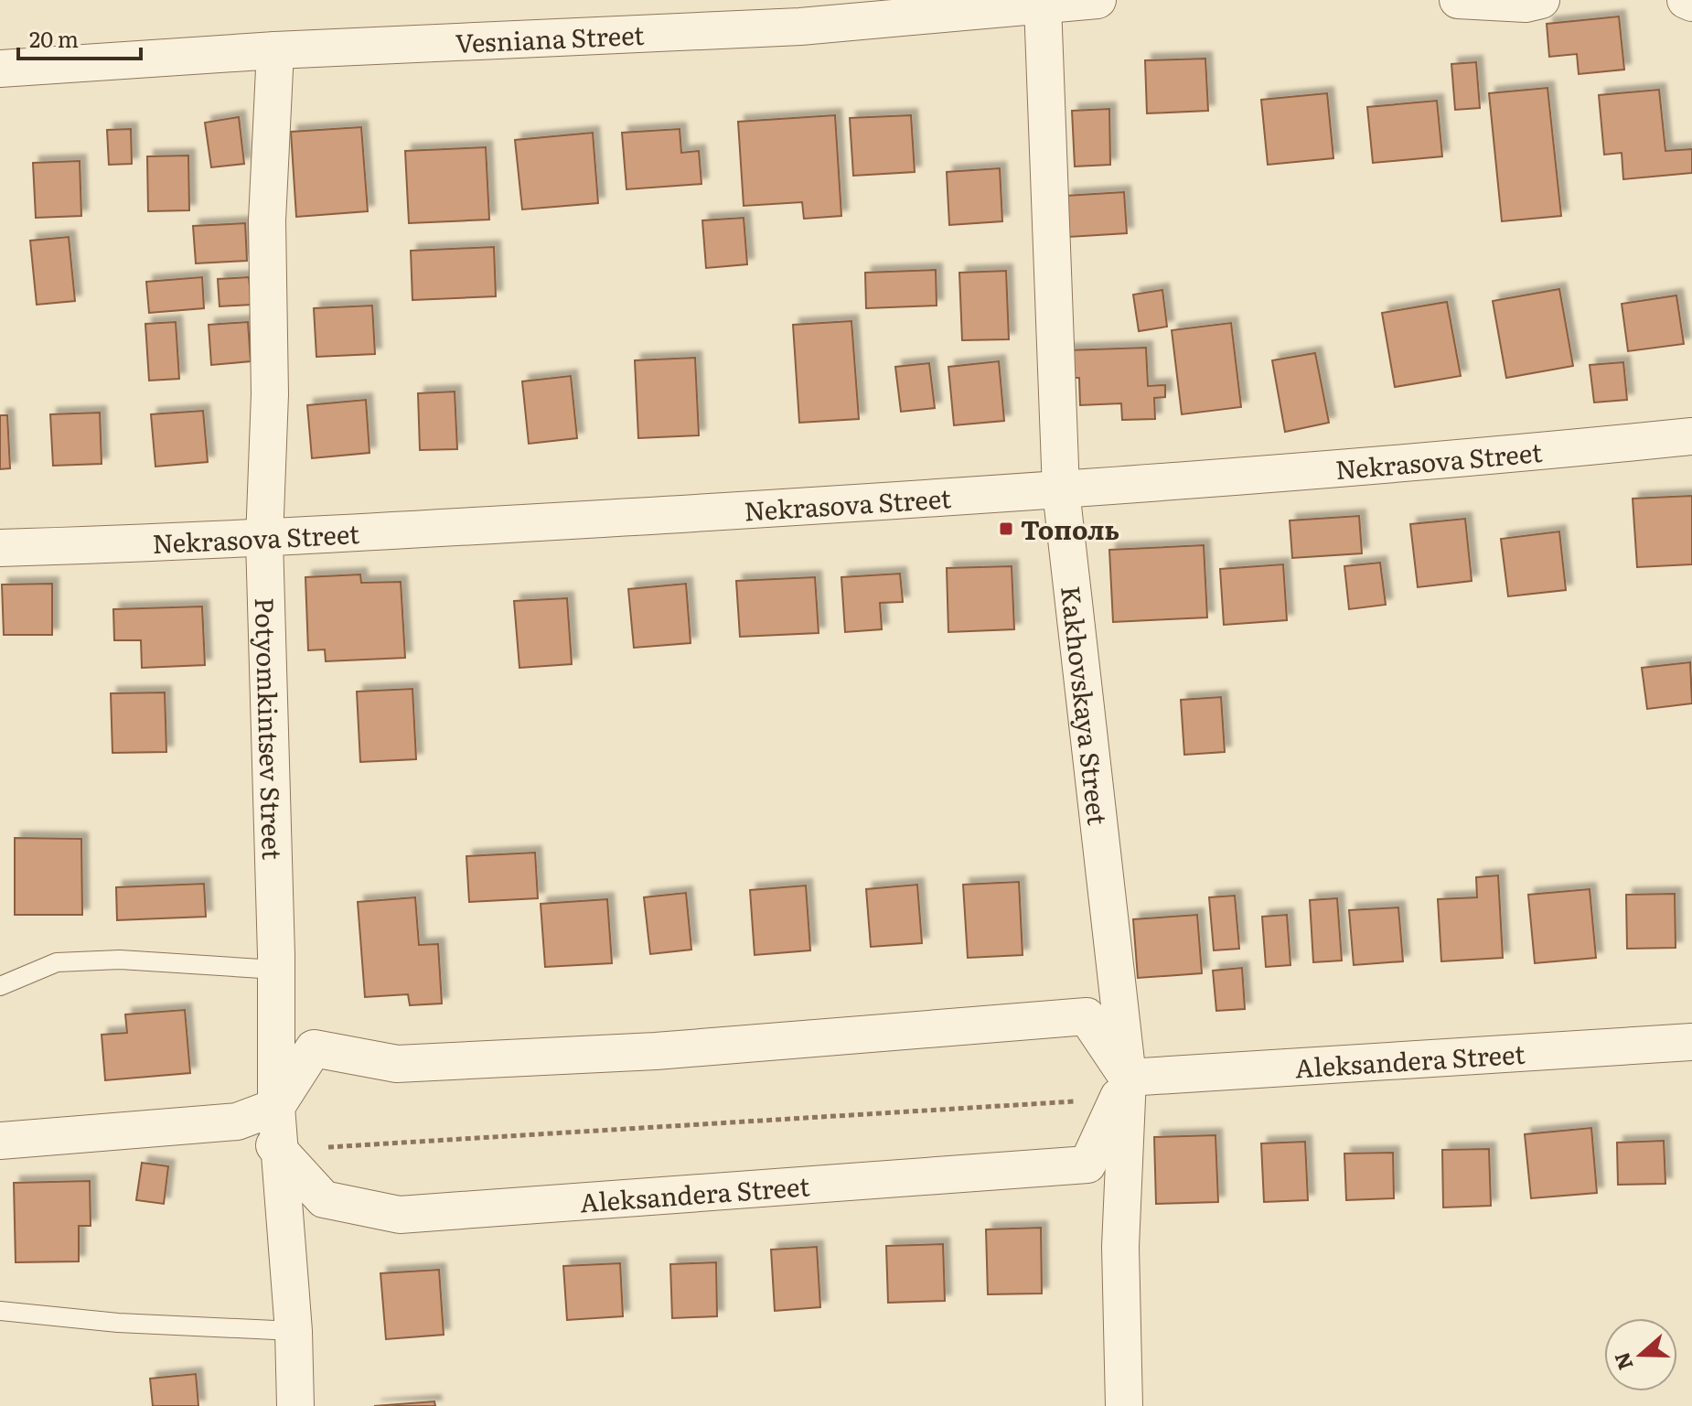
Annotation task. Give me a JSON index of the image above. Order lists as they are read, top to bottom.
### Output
{
  "streets": {
    "street": [
      "Vesniana Street",
      "Nekrasova Street",
      "Kakhovskaya Street",
      "Potyomkintsev Street",
      "Aleksandera Street"
    ]
  },
  "crossings": [
    ["Vesniana Street", "Kakhovskaya Street"],
    ["Vesniana Street", "Potyomkintsev Street"],
    ["Nekrasova Street", "Kakhovskaya Street"],
    ["Nekrasova Street", "Potyomkintsev Street"],
    ["Kakhovskaya Street", "Aleksandera Street"],
    ["Potyomkintsev Street", "Aleksandera Street"]
  ],
  "places": {
    "transit": ["Тополь"]
  },
  "scale_bar": "20 m",
  "north": "left"
}
